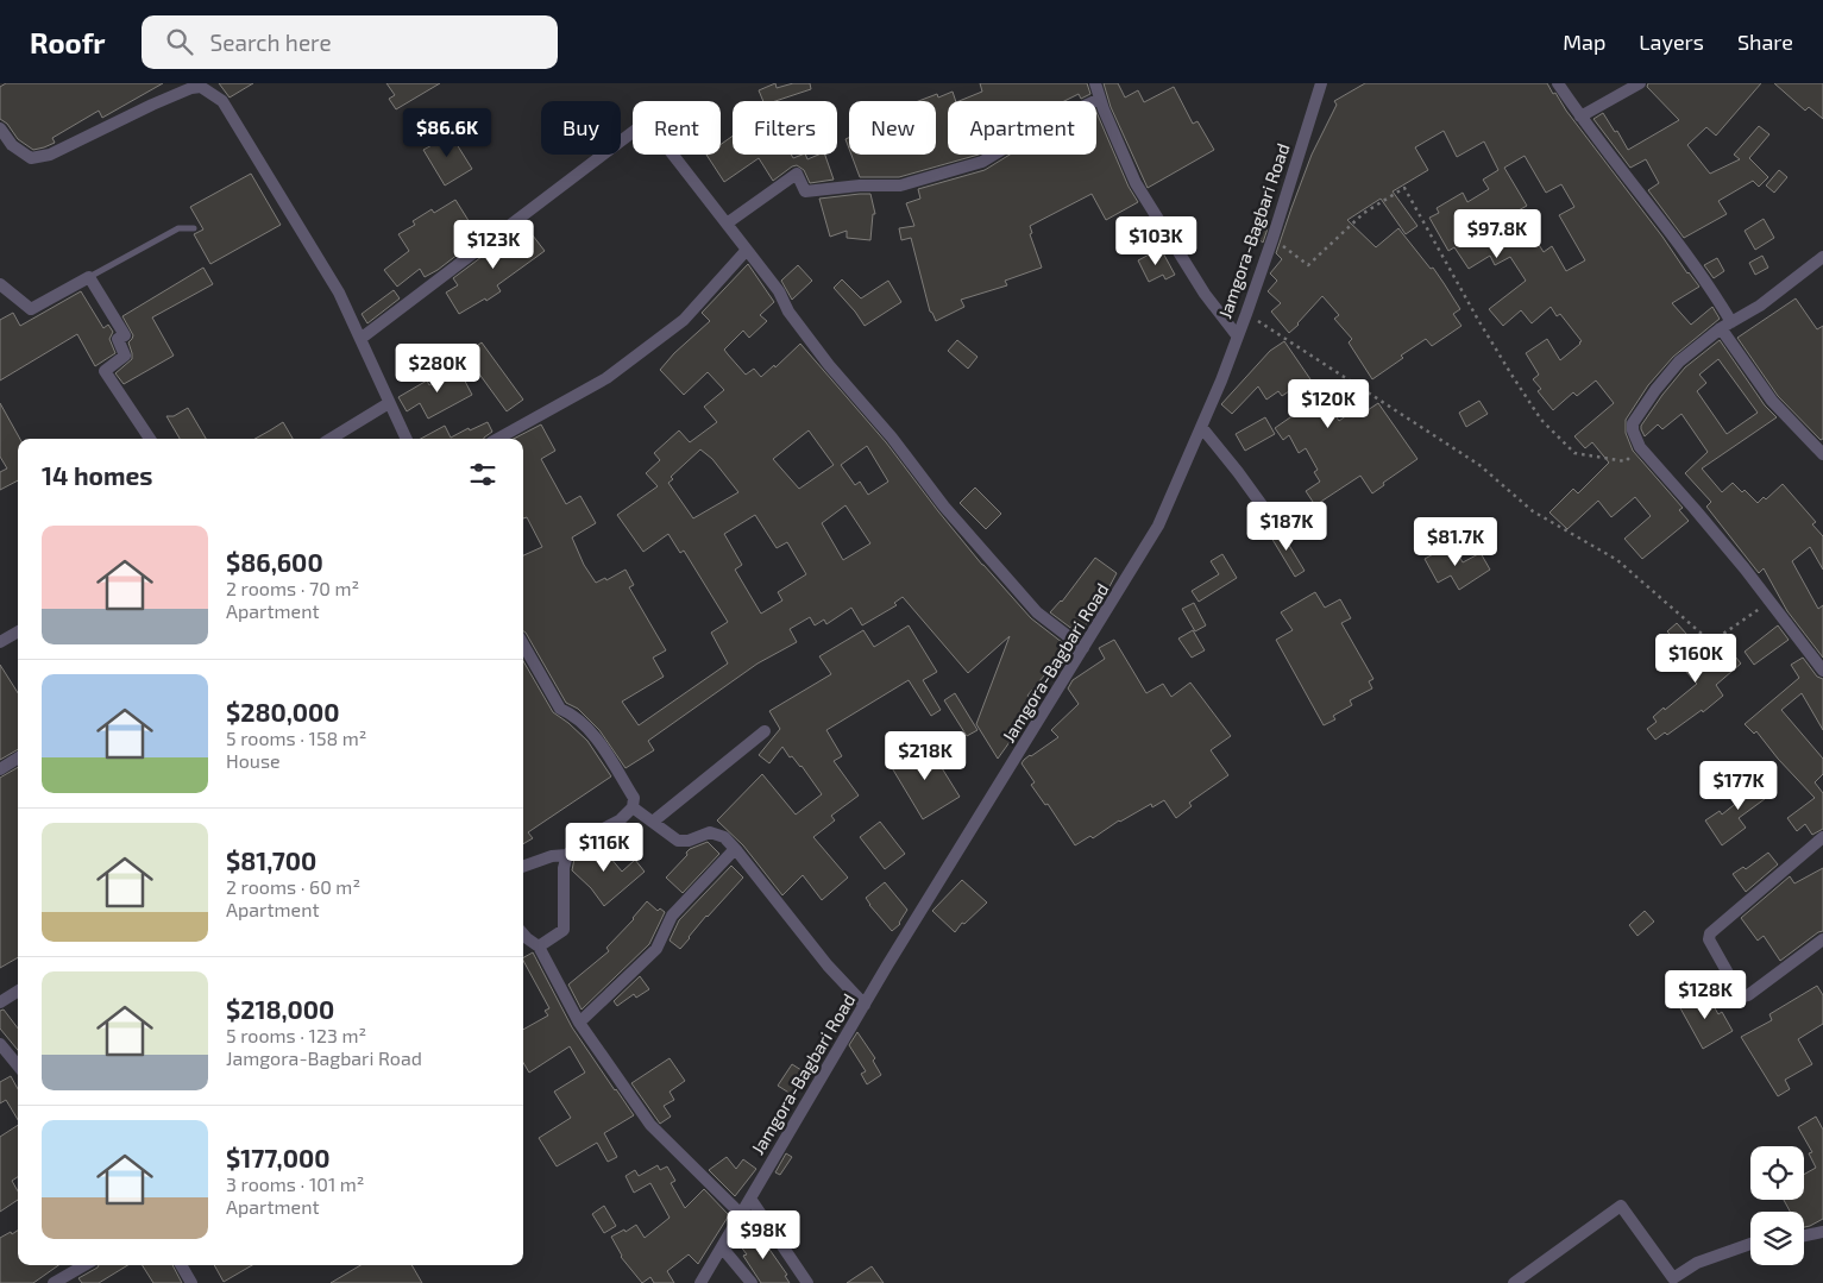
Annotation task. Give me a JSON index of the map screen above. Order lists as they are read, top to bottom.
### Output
{
  "streets": {
    "street": ["Jamgora-Bagbari Road"]
  },
  "page": {
    "header": "Roofr",
    "search": "Search here",
    "nav": ["Map", "Layers", "Share"],
    "chip": [
      "Buy",
      "Rent",
      "Filters",
      "New",
      "Apartment"
    ],
    "price": [
      "$86.6K",
      "$97.8K",
      "$103K",
      "$123K",
      "$280K",
      "$120K",
      "$187K",
      "$81.7K",
      "$160K",
      "$218K",
      "$177K",
      "$116K",
      "$128K",
      "$98K"
    ],
    "heading": "14 homes",
    "list": [
      {
        "name": "$86,600",
        "note": "2 rooms · 70 m² · Apartment"
      },
      {
        "name": "$280,000",
        "note": "5 rooms · 158 m² · House"
      },
      {
        "name": "$81,700",
        "note": "2 rooms · 60 m² · Apartment"
      },
      {
        "name": "$218,000",
        "note": "5 rooms · 123 m² · Jamgora-Bagbari Road"
      },
      {
        "name": "$177,000",
        "note": "3 rooms · 101 m² · Apartment"
      }
    ]
  }
}
